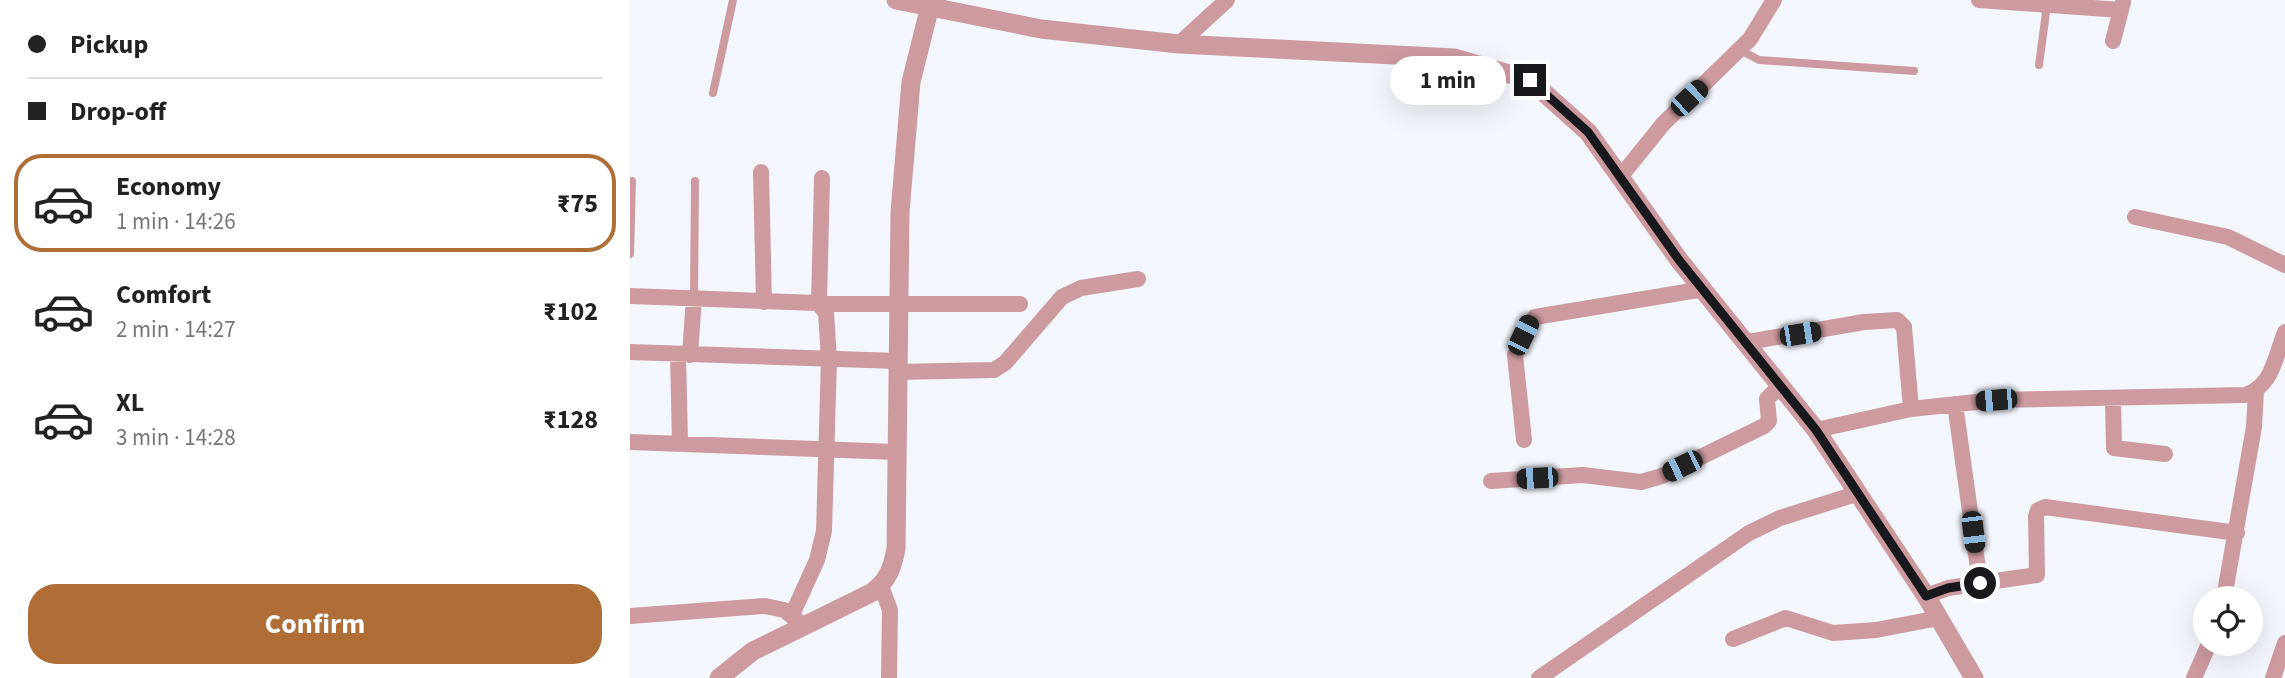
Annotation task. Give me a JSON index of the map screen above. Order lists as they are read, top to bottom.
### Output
{
  "page": {
    "banner": ["Pickup", "Drop-off"],
    "bubble": "1 min",
    "list": [
      {
        "name": "Economy",
        "note": "1 min · 14:26",
        "value": "₹75"
      },
      {
        "name": "Comfort",
        "note": "2 min · 14:27",
        "value": "₹102"
      },
      {
        "name": "XL",
        "note": "3 min · 14:28",
        "value": "₹128"
      }
    ],
    "buttons": "Confirm"
  }
}
